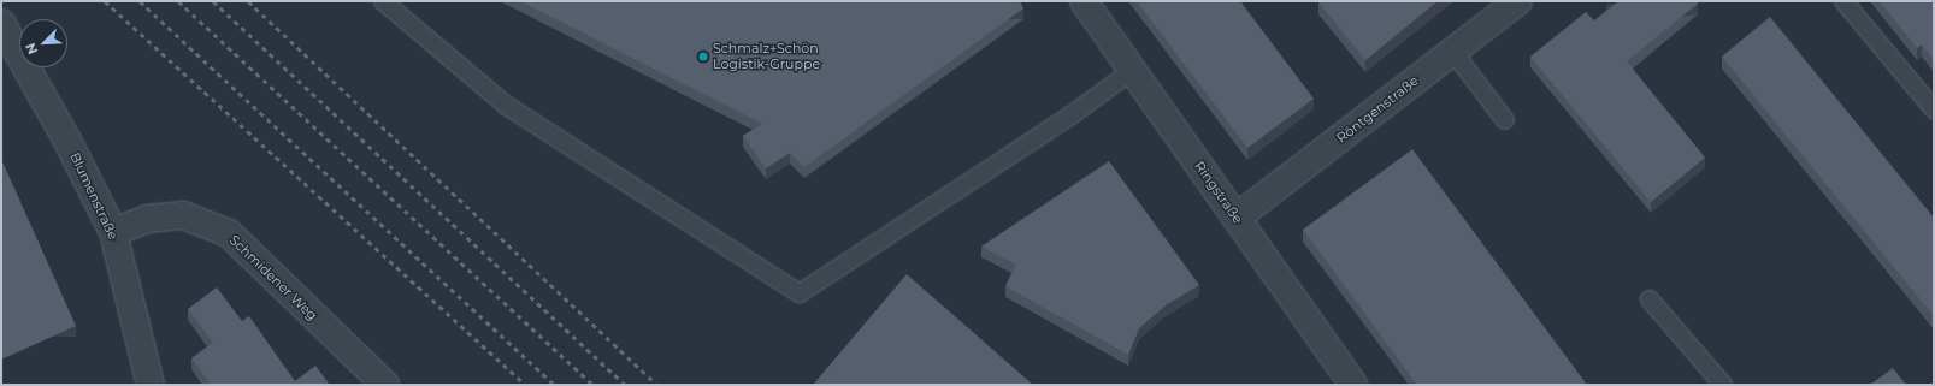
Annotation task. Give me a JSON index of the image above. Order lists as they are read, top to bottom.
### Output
{
  "streets": {
    "street": [
      "Röntgenstraße",
      "Ringstraße",
      "Blumenstraße",
      "Schmidener Weg"
    ]
  },
  "crossings": [
    ["Röntgenstraße", "Ringstraße"],
    ["Blumenstraße", "Schmidener Weg"]
  ],
  "places": ["Schmalz+Schön Logistik-Gruppe"],
  "north": "bottom left"
}
